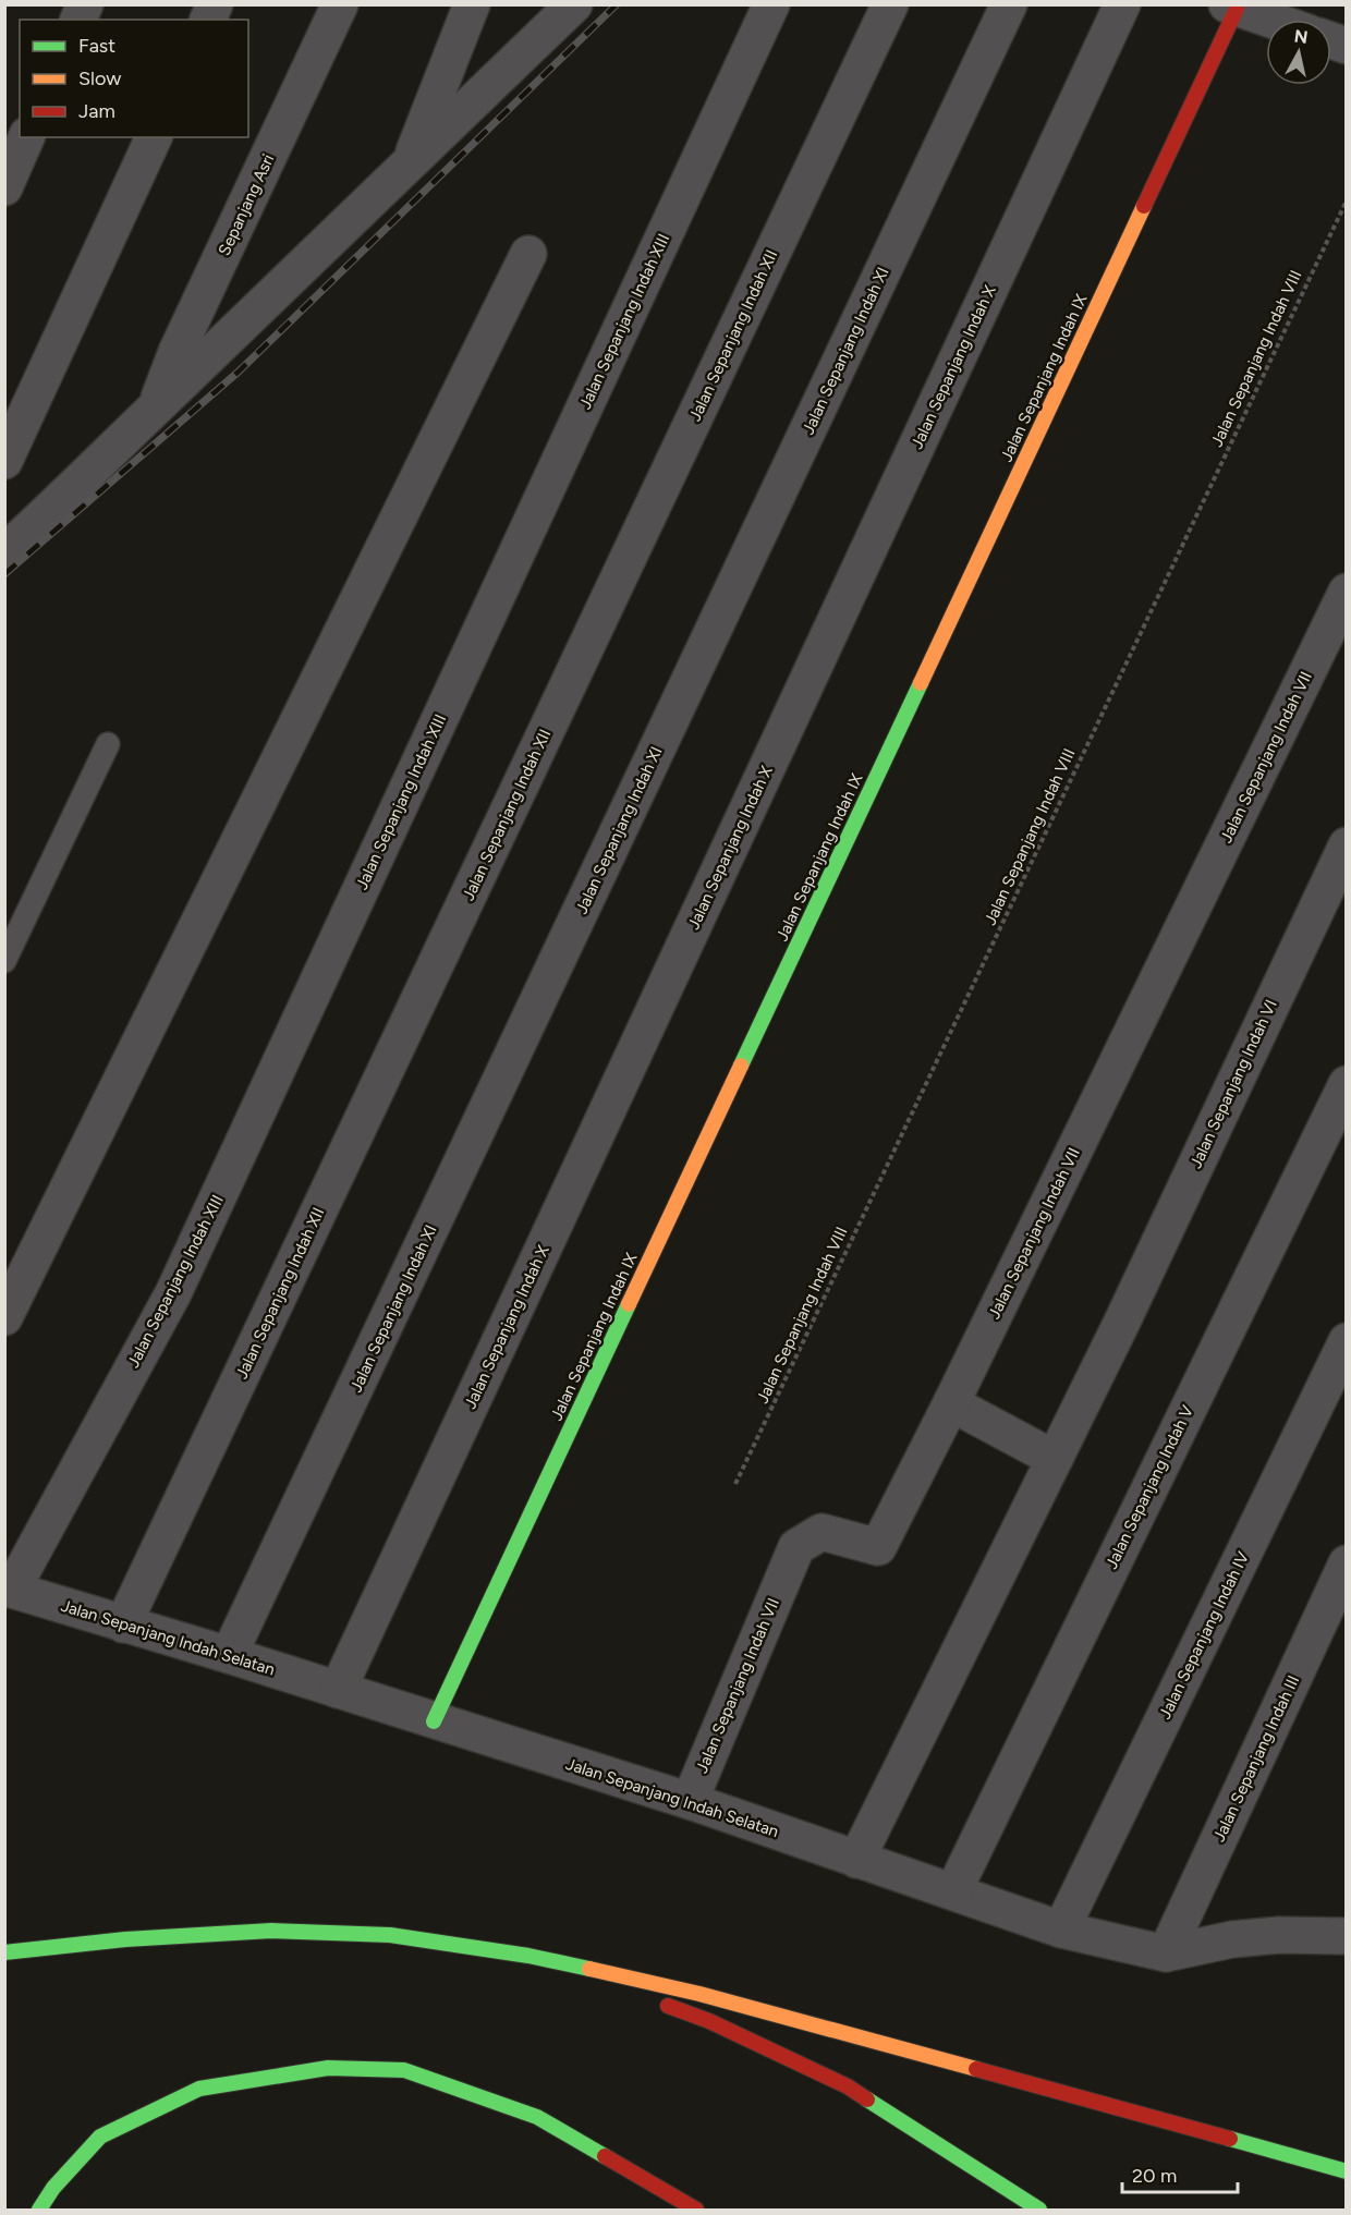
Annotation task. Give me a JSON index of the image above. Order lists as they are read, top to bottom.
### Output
{
  "streets": {
    "main road": ["Jalan Sepanjang Indah IX"],
    "street": [
      "Sepanjang Asri",
      "Jalan Sepanjang Indah XIII",
      "Jalan Sepanjang Indah XII",
      "Jalan Sepanjang Indah XI",
      "Jalan Sepanjang Indah X",
      "Jalan Sepanjang Indah VII",
      "Jalan Sepanjang Indah VI",
      "Jalan Sepanjang Indah V",
      "Jalan Sepanjang Indah IV",
      "Jalan Sepanjang Indah Selatan",
      "Jalan Sepanjang Indah III"
    ],
    "path": ["Jalan Sepanjang Indah VIII"]
  },
  "crossings": [
    ["Jalan Sepanjang Indah XIII", "Jalan Sepanjang Indah Selatan"],
    ["Jalan Sepanjang Indah XII", "Jalan Sepanjang Indah Selatan"],
    ["Jalan Sepanjang Indah XI", "Jalan Sepanjang Indah Selatan"],
    ["Jalan Sepanjang Indah X", "Jalan Sepanjang Indah Selatan"],
    ["Jalan Sepanjang Indah IX", "Jalan Sepanjang Indah Selatan"],
    ["Jalan Sepanjang Indah VII", "Jalan Sepanjang Indah Selatan"],
    ["Jalan Sepanjang Indah VI", "Jalan Sepanjang Indah Selatan"],
    ["Jalan Sepanjang Indah V", "Jalan Sepanjang Indah Selatan"],
    ["Jalan Sepanjang Indah IV", "Jalan Sepanjang Indah Selatan"],
    ["Jalan Sepanjang Indah Selatan", "Jalan Sepanjang Indah III"]
  ],
  "legend": ["Fast", "Slow", "Jam"],
  "scale_bar": "20 m",
  "north": "top"
}
